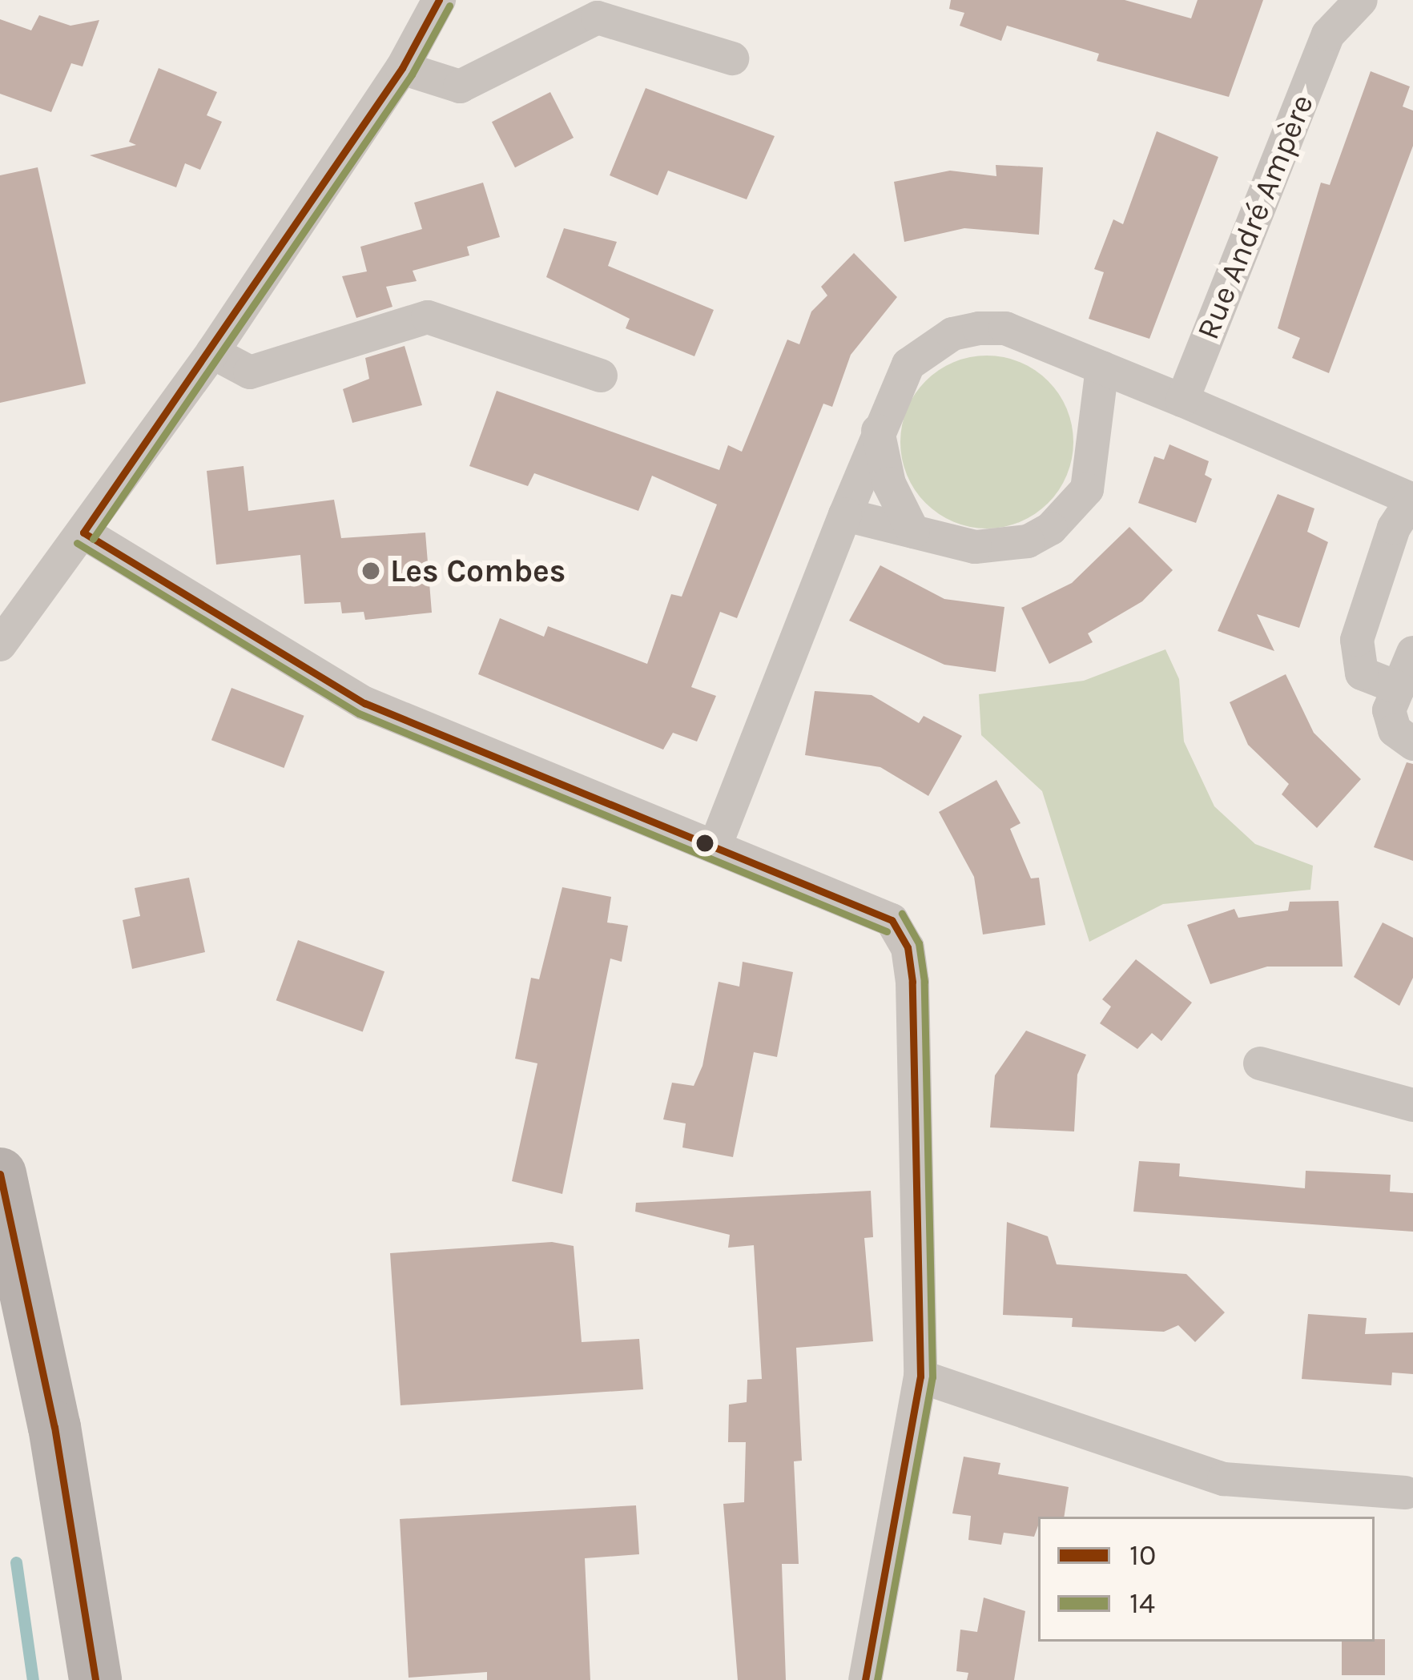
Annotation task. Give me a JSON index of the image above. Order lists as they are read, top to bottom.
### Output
{
  "streets": {
    "street": ["Rue André Ampère"]
  },
  "places": ["Les Combes"],
  "lines": ["transit line 10", "transit line 14"],
  "legend": ["10", "14"]
}
